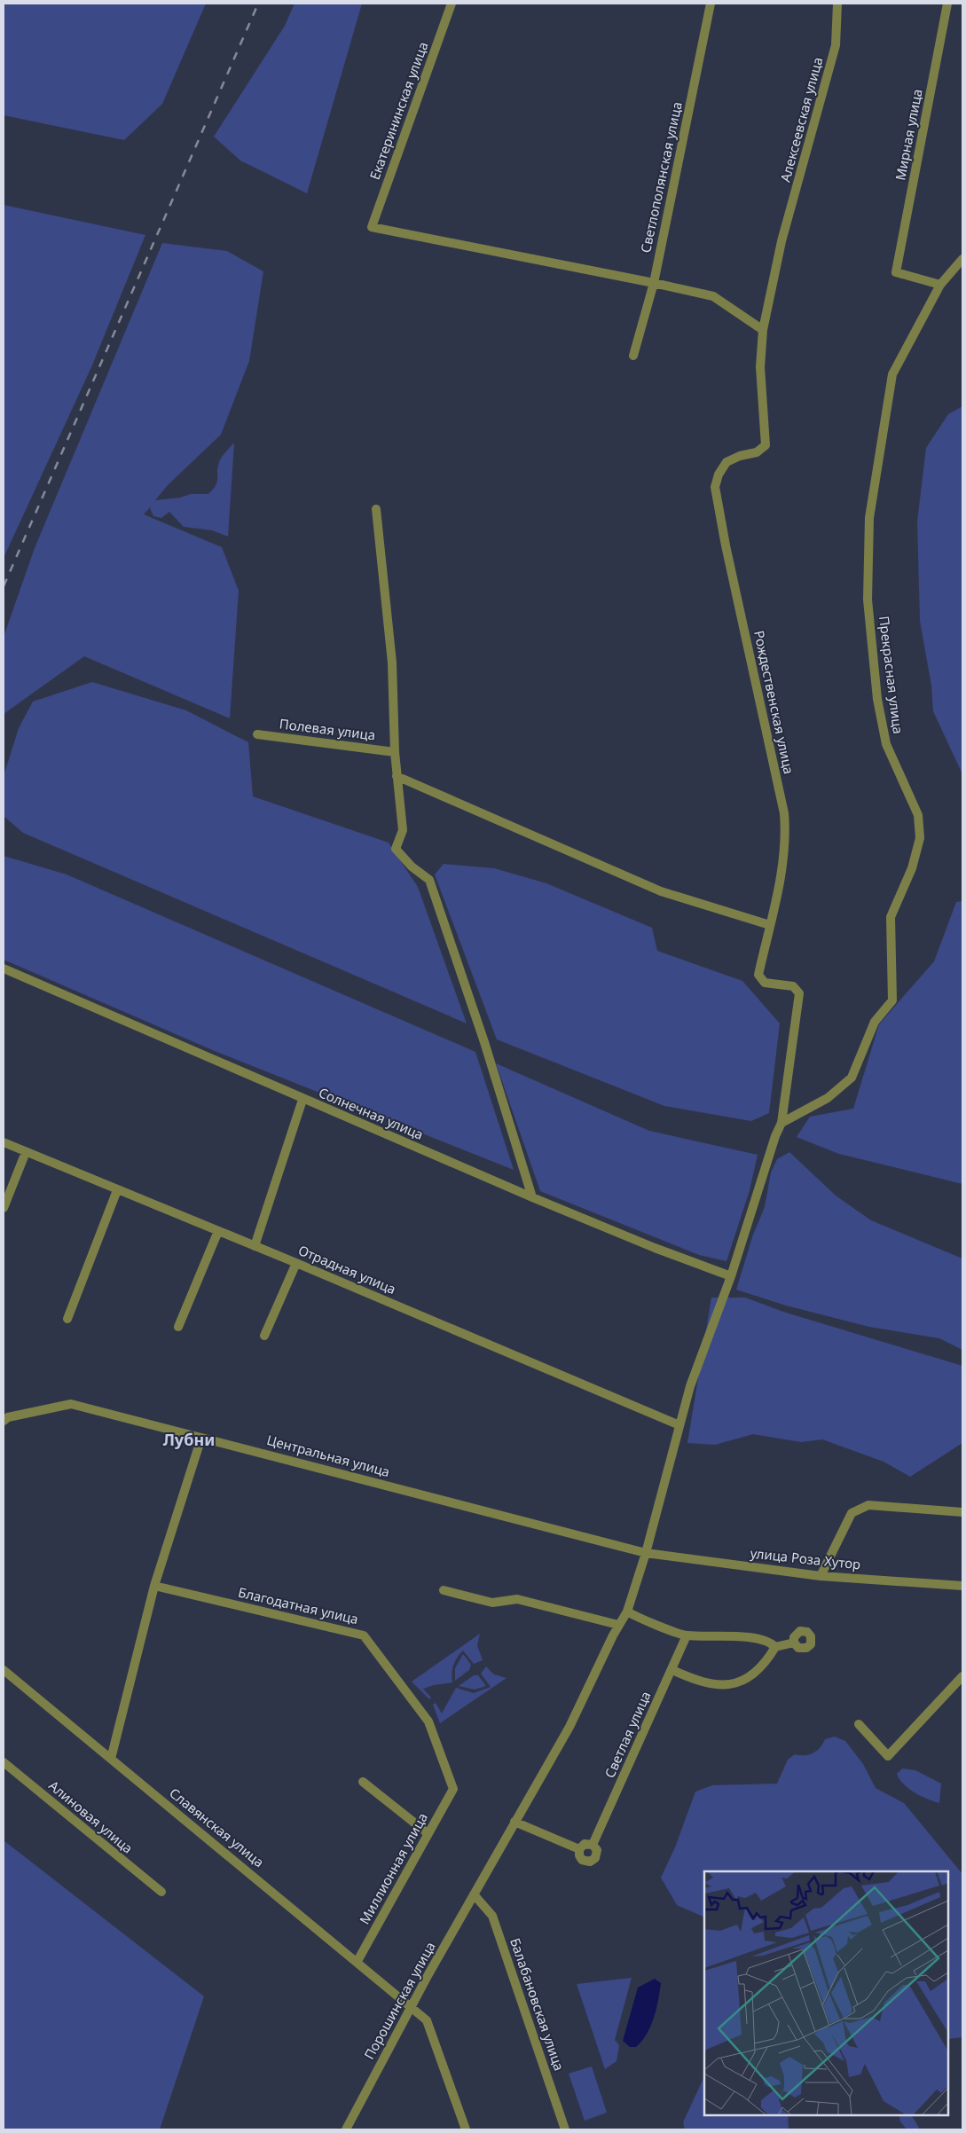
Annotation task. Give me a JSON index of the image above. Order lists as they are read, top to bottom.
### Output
{
  "streets": {
    "street": [
      "Екатерининская улица",
      "Алексеевская улица",
      "Мирная улица",
      "Светлополянская улица",
      "Прекрасная улица",
      "Рождественская улица",
      "Полевая улица",
      "Солнечная улица",
      "Отрадная улица",
      "Центральная улица",
      "улица Роза Хутор",
      "Благодатная улица",
      "Светлая улица",
      "Алиновая улица",
      "Славянская улица",
      "Миллионная улица",
      "Порошинская улица",
      "Балабановская улица"
    ]
  },
  "crossings": [
    ["Екатерининская улица", "Светлополянская улица"],
    ["Алексеевская улица", "Рождественская улица"],
    ["Мирная улица", "Прекрасная улица"],
    ["Прекрасная улица", "Порошинская улица"],
    ["Рождественская улица", "Порошинская улица"],
    ["Солнечная улица", "Порошинская улица"],
    ["Отрадная улица", "Порошинская улица"],
    ["Центральная улица", "улица Роза Хутор"],
    ["Центральная улица", "Порошинская улица"],
    ["улица Роза Хутор", "Порошинская улица"],
    ["Благодатная улица", "Миллионная улица"],
    ["Славянская улица", "Миллионная улица"],
    ["Славянская улица", "Порошинская улица"],
    ["Порошинская улица", "Балабановская улица"]
  ],
  "districts": ["Лубни"]
}
